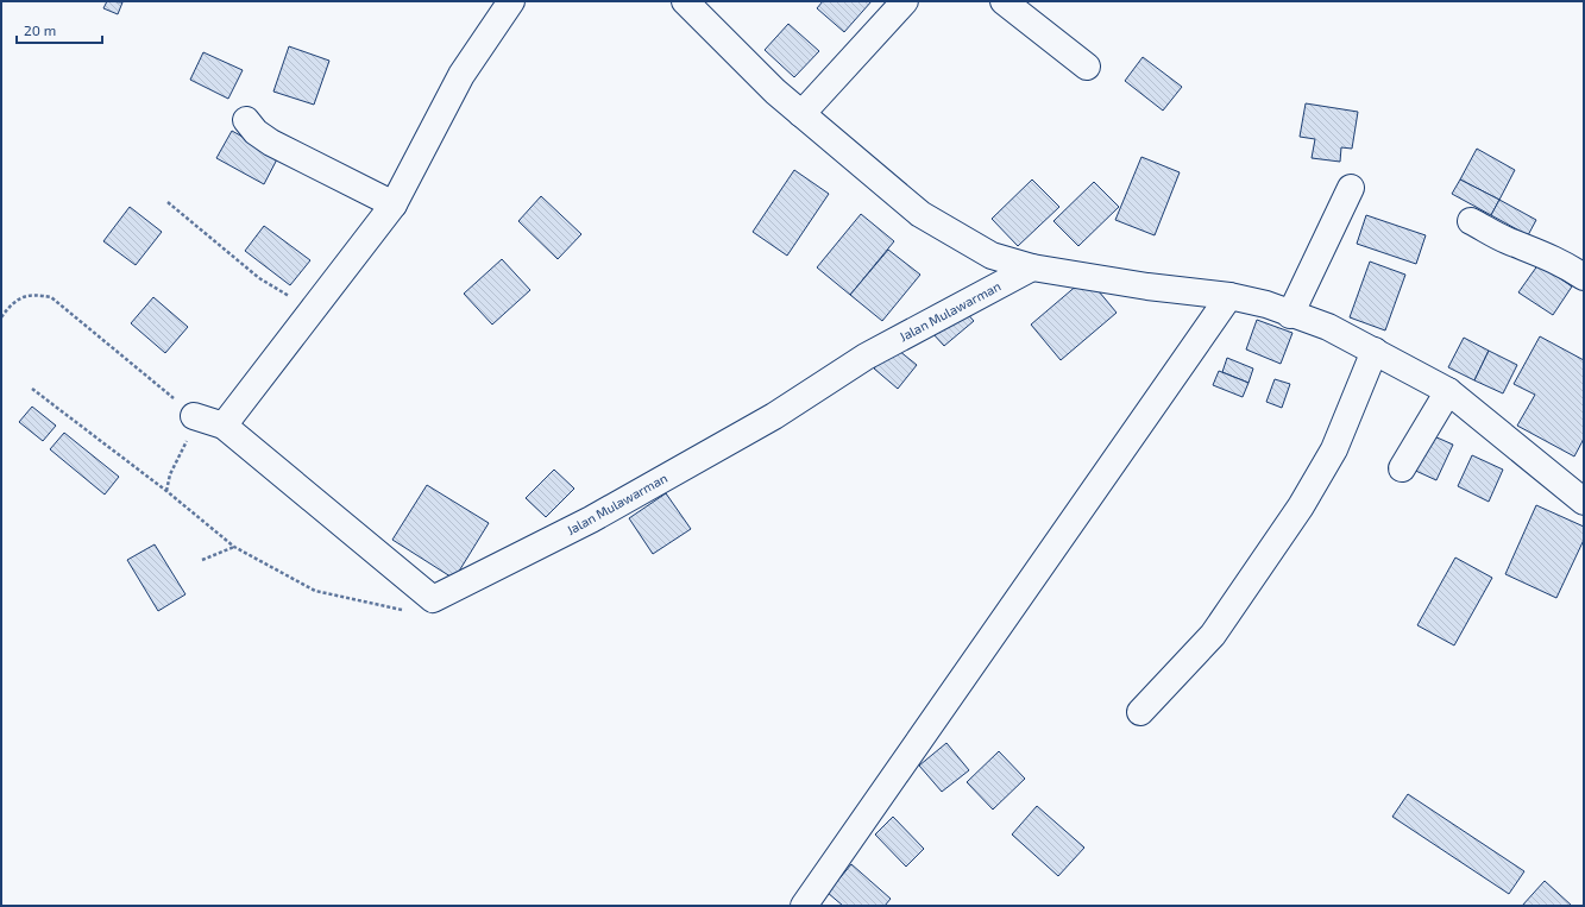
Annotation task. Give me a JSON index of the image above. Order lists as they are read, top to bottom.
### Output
{
  "streets": {
    "street": ["Jalan Mulawarman"]
  },
  "scale_bar": "20 m"
}
